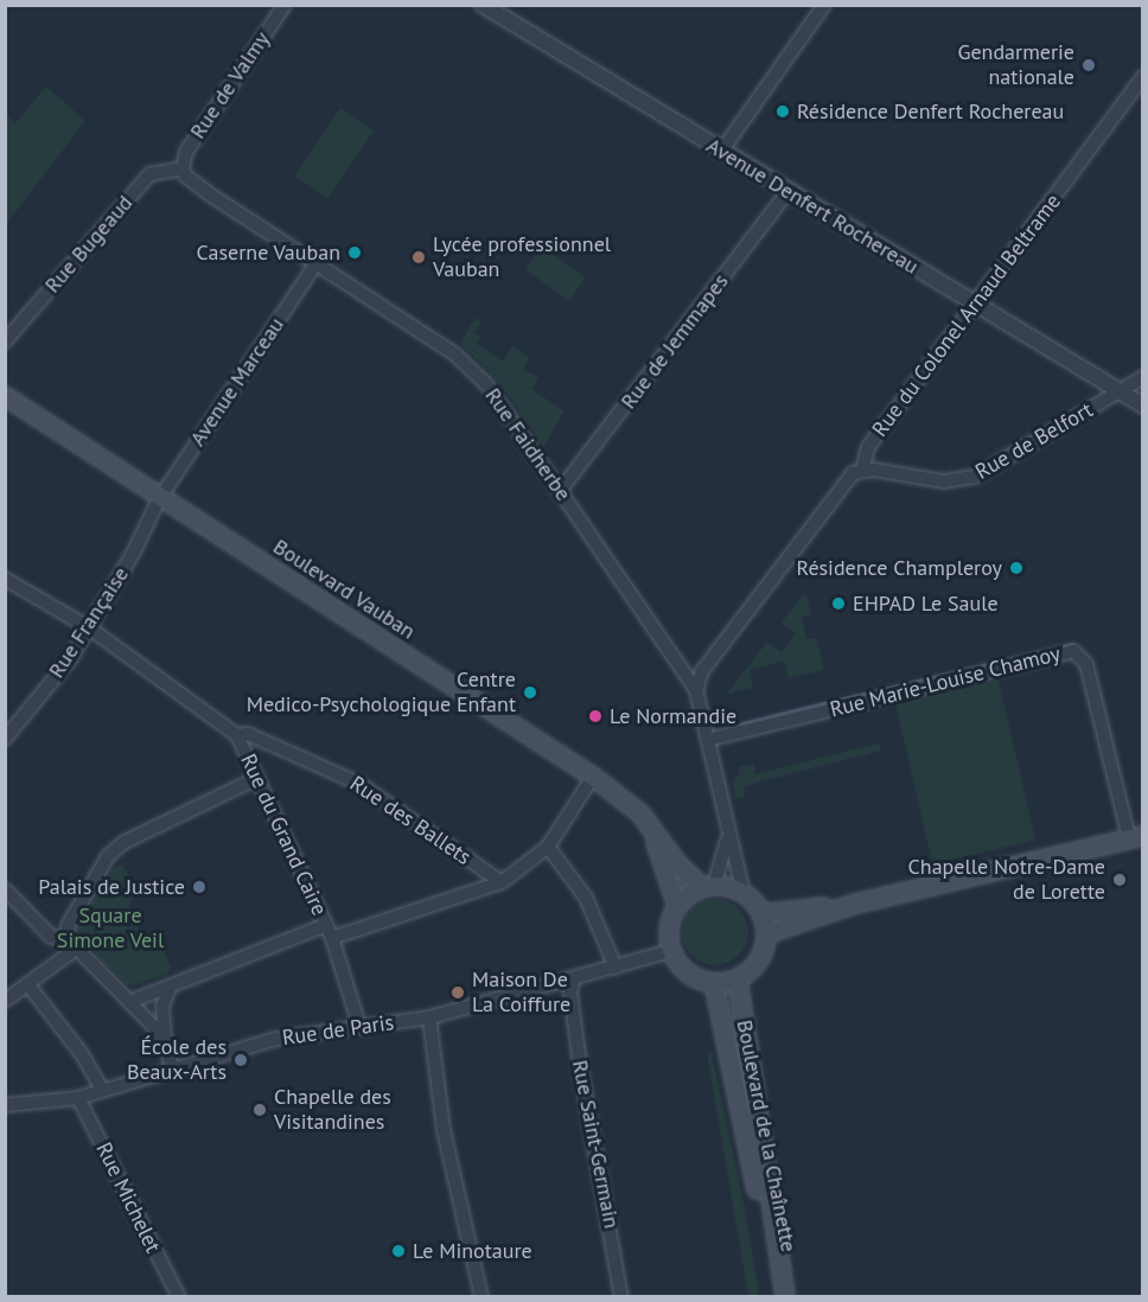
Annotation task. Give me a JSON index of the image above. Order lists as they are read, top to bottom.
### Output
{
  "streets": {
    "main road": ["Boulevard Vauban", "Boulevard de la Chaînette"],
    "street": [
      "Rue de Valmy",
      "Avenue Denfert Rochereau",
      "Rue Bugeaud",
      "Rue du Colonel Arnaud Beltrame",
      "Rue de Jemmapes",
      "Avenue Marceau",
      "Rue de Belfort",
      "Rue Faidherbe",
      "Rue Française",
      "Rue Marie-Louise Chamoy",
      "Rue des Ballets",
      "Rue du Grand Caire",
      "Rue de Paris",
      "Rue Saint-Germain",
      "Rue Michelet"
    ]
  },
  "crossings": [
    ["Rue de Valmy", "Rue Bugeaud"],
    ["Rue de Valmy", "Rue Faidherbe"],
    ["Avenue Denfert Rochereau", "Rue du Colonel Arnaud Beltrame"],
    ["Avenue Denfert Rochereau", "Rue de Jemmapes"],
    ["Avenue Denfert Rochereau", "Rue de Belfort"],
    ["Rue Bugeaud", "Rue Faidherbe"],
    ["Rue du Colonel Arnaud Beltrame", "Rue de Belfort"],
    ["Rue du Colonel Arnaud Beltrame", "Rue Faidherbe"],
    ["Rue de Jemmapes", "Rue Faidherbe"],
    ["Avenue Marceau", "Rue Faidherbe"],
    ["Avenue Marceau", "Boulevard Vauban"],
    ["Avenue Marceau", "Rue Française"],
    ["Rue Faidherbe", "Boulevard Vauban"],
    ["Rue Faidherbe", "Rue Marie-Louise Chamoy"],
    ["Rue Faidherbe", "Rue de Paris"],
    ["Rue Faidherbe", "Boulevard de la Chaînette"],
    ["Boulevard Vauban", "Rue Française"],
    ["Boulevard Vauban", "Rue de Paris"],
    ["Boulevard Vauban", "Boulevard de la Chaînette"],
    ["Rue Française", "Rue du Grand Caire"],
    ["Rue des Ballets", "Rue du Grand Caire"],
    ["Rue du Grand Caire", "Rue de Paris"],
    ["Rue de Paris", "Boulevard de la Chaînette"],
    ["Rue de Paris", "Rue Saint-Germain"],
    ["Rue de Paris", "Rue Michelet"]
  ],
  "parks": ["Square Simone Veil"],
  "places": [
    "Gendarmerie nationale",
    "Résidence Denfert Rochereau",
    "Caserne Vauban",
    "Lycée professionnel Vauban",
    "Résidence Champleroy",
    "EHPAD Le Saule",
    "Centre Medico-Psychologique Enfant",
    "Le Normandie",
    "Chapelle Notre-Dame de Lorette",
    "Palais de Justice",
    "Maison De La Coiffure",
    "École des Beaux-Arts",
    "Chapelle des Visitandines",
    "Le Minotaure"
  ]
}
